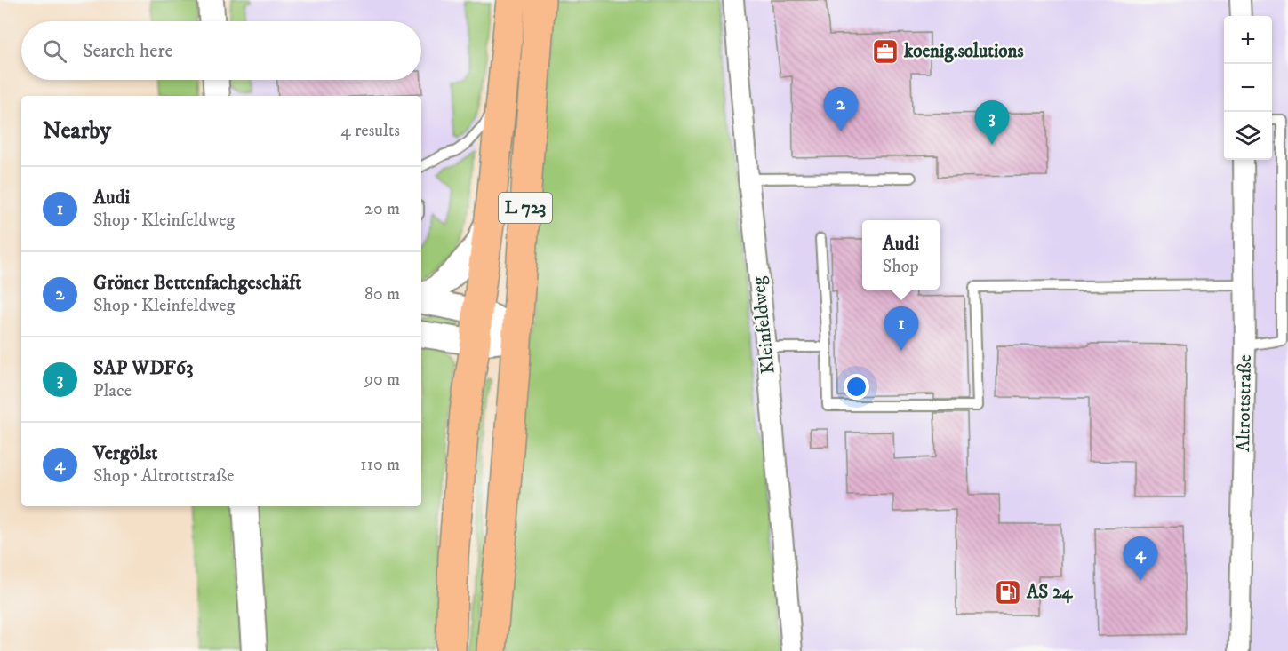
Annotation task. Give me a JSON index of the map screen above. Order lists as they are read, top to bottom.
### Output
{
  "streets": {
    "main road": ["L 723"],
    "street": ["Kleinfeldweg", "Altrottstraße"]
  },
  "places": {
    "office": ["koenig.solutions"],
    "fuel station": ["AS 24"]
  },
  "page": {
    "map_buttons": ["+", "−"],
    "search": "Search here",
    "pins": [
      "2",
      "3",
      "1",
      "4"
    ],
    "heading": ["Nearby", "4 results"],
    "list": [
      {
        "mark": "1",
        "name": "Audi",
        "note": "Shop · Kleinfeldweg",
        "value": "20 m"
      },
      {
        "mark": "2",
        "name": "Gröner Bettenfachgeschäft",
        "note": "Shop · Kleinfeldweg",
        "value": "80 m"
      },
      {
        "mark": "3",
        "name": "SAP WDF63",
        "note": "Place",
        "value": "90 m"
      },
      {
        "mark": "4",
        "name": "Vergölst",
        "note": "Shop · Altrottstraße",
        "value": "110 m"
      }
    ],
    "popup": ["Audi", "Shop"]
  }
}
